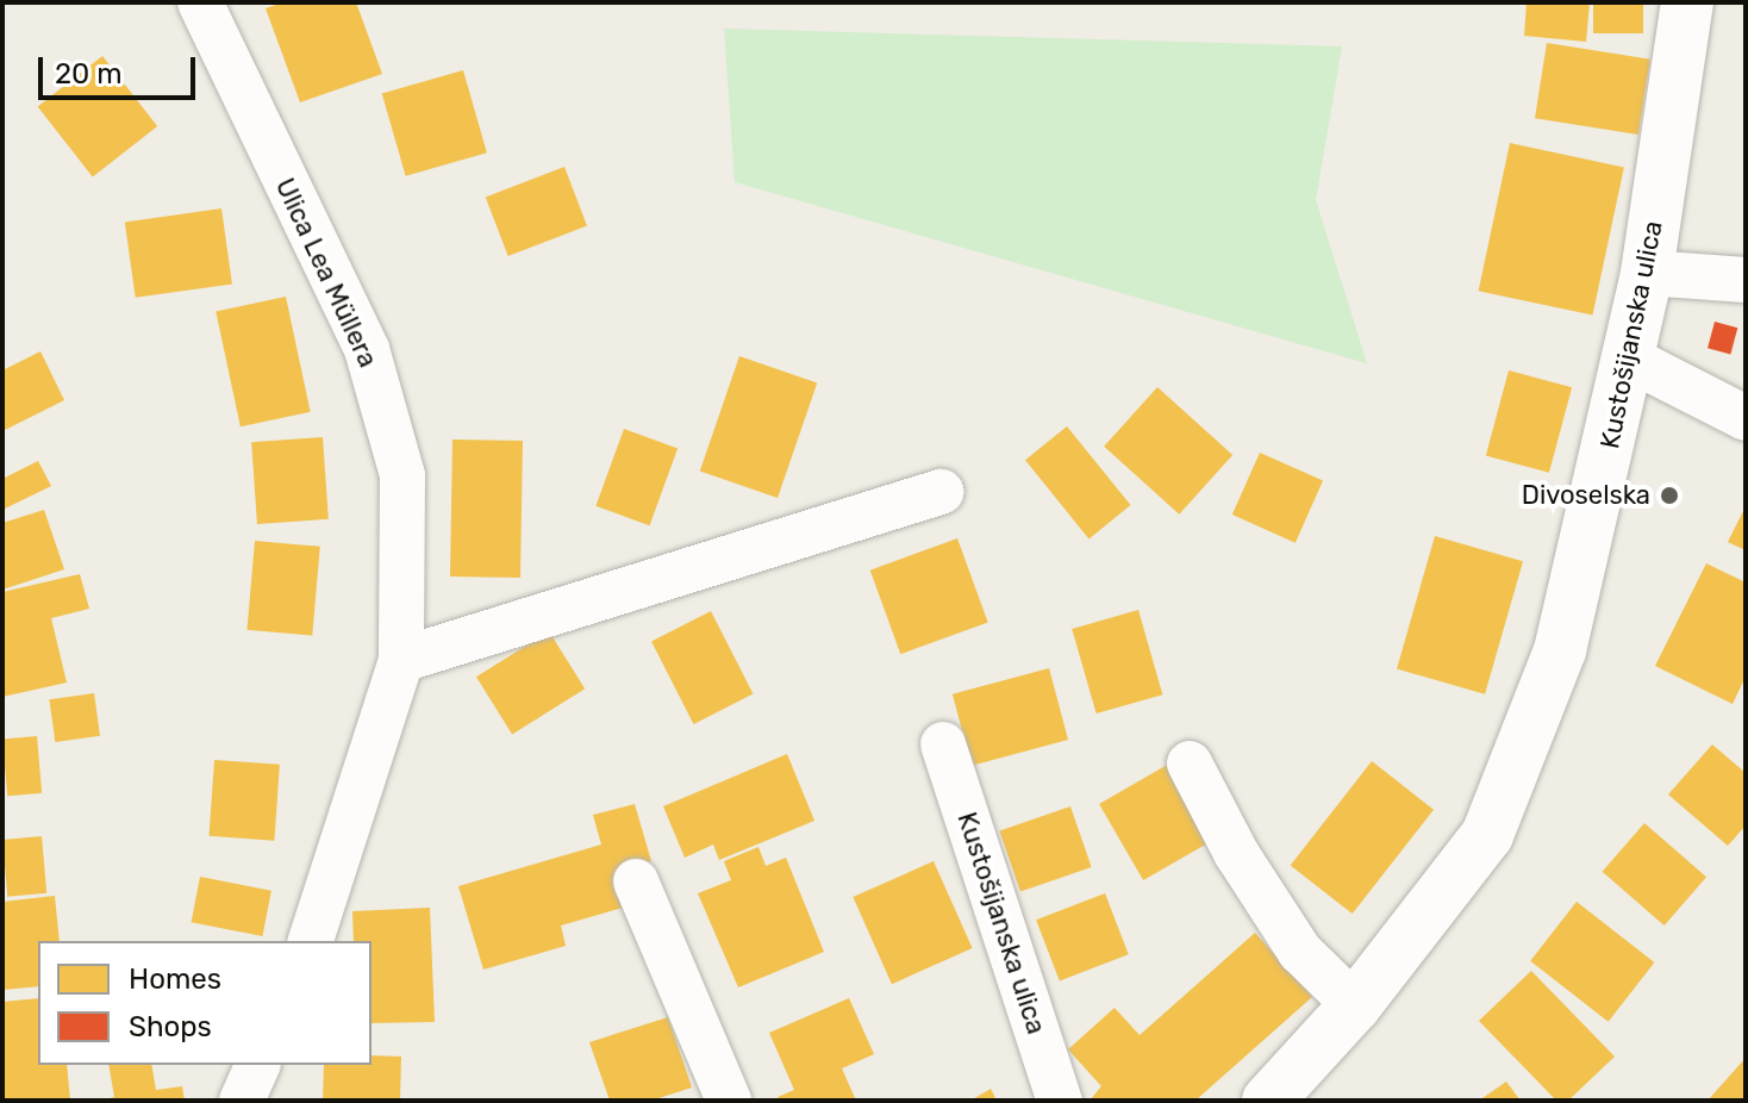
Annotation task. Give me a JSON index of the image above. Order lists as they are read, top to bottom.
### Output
{
  "streets": {
    "street": ["Ulica Lea Müllera", "Kustošijanska ulica"]
  },
  "places": ["Divoselska"],
  "legend": ["Homes", "Shops"],
  "scale_bar": "20 m"
}
